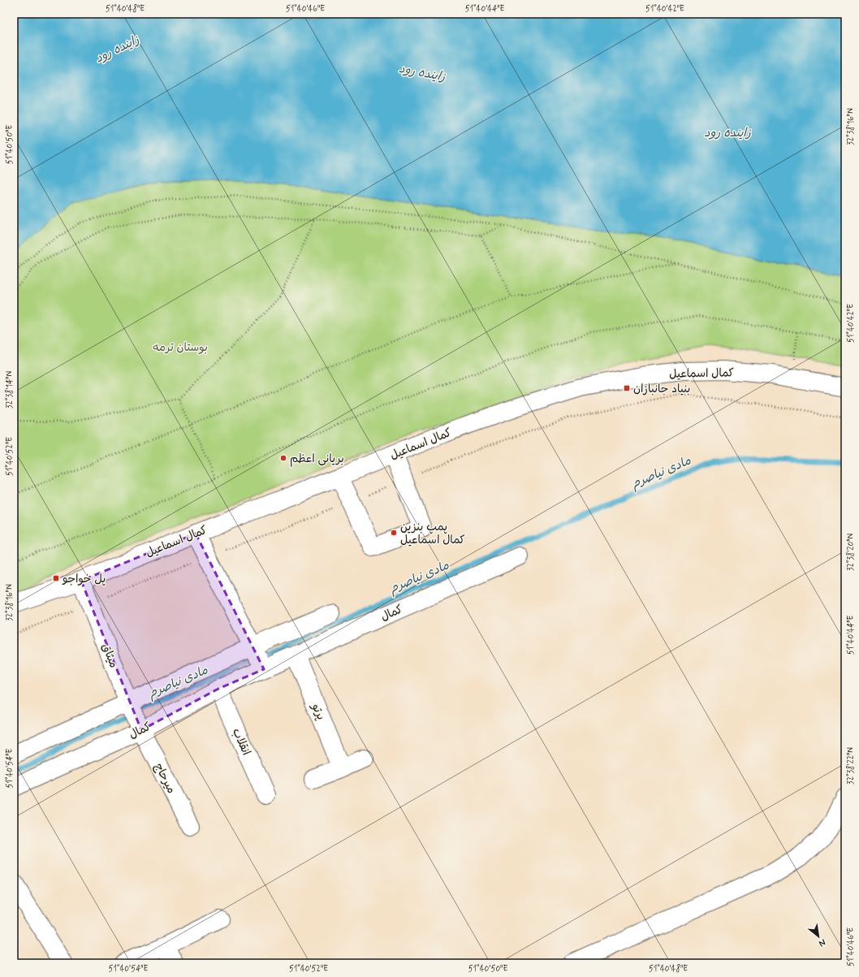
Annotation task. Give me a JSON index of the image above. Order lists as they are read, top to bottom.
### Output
{
  "streets": {
    "street": [
      "کمال اسماعیل",
      "کمال",
      "میثاق",
      "پرتو",
      "انقلاب",
      "میرحاج"
    ]
  },
  "crossings": [
    ["کمال اسماعیل", "میثاق"],
    ["کمال", "میثاق"],
    ["کمال", "پرتو"],
    ["کمال", "انقلاب"],
    ["کمال", "میرحاج"],
    ["میثاق", "میرحاج"]
  ],
  "water": ["زاینده رود", "مادی نیاصرم"],
  "parks": ["بوستان ترمه"],
  "places": {
    "transit": ["بنیاد جانبازان", "پل خواجو"],
    "other": ["بریانی اعظم", "پمپ بنزین کمال اسماعیل"]
  },
  "north": "bottom right",
  "coordinates": [
    "51°40'48\"E",
    "51°40'46\"E",
    "51°40'44\"E",
    "51°40'42\"E",
    "32°38'16\"N",
    "51°40'50\"E",
    "32°38'14\"N",
    "51°40'52\"E",
    "32°38'20\"N",
    "32°38'22\"N",
    "51°40'54\"E"
  ]
}
